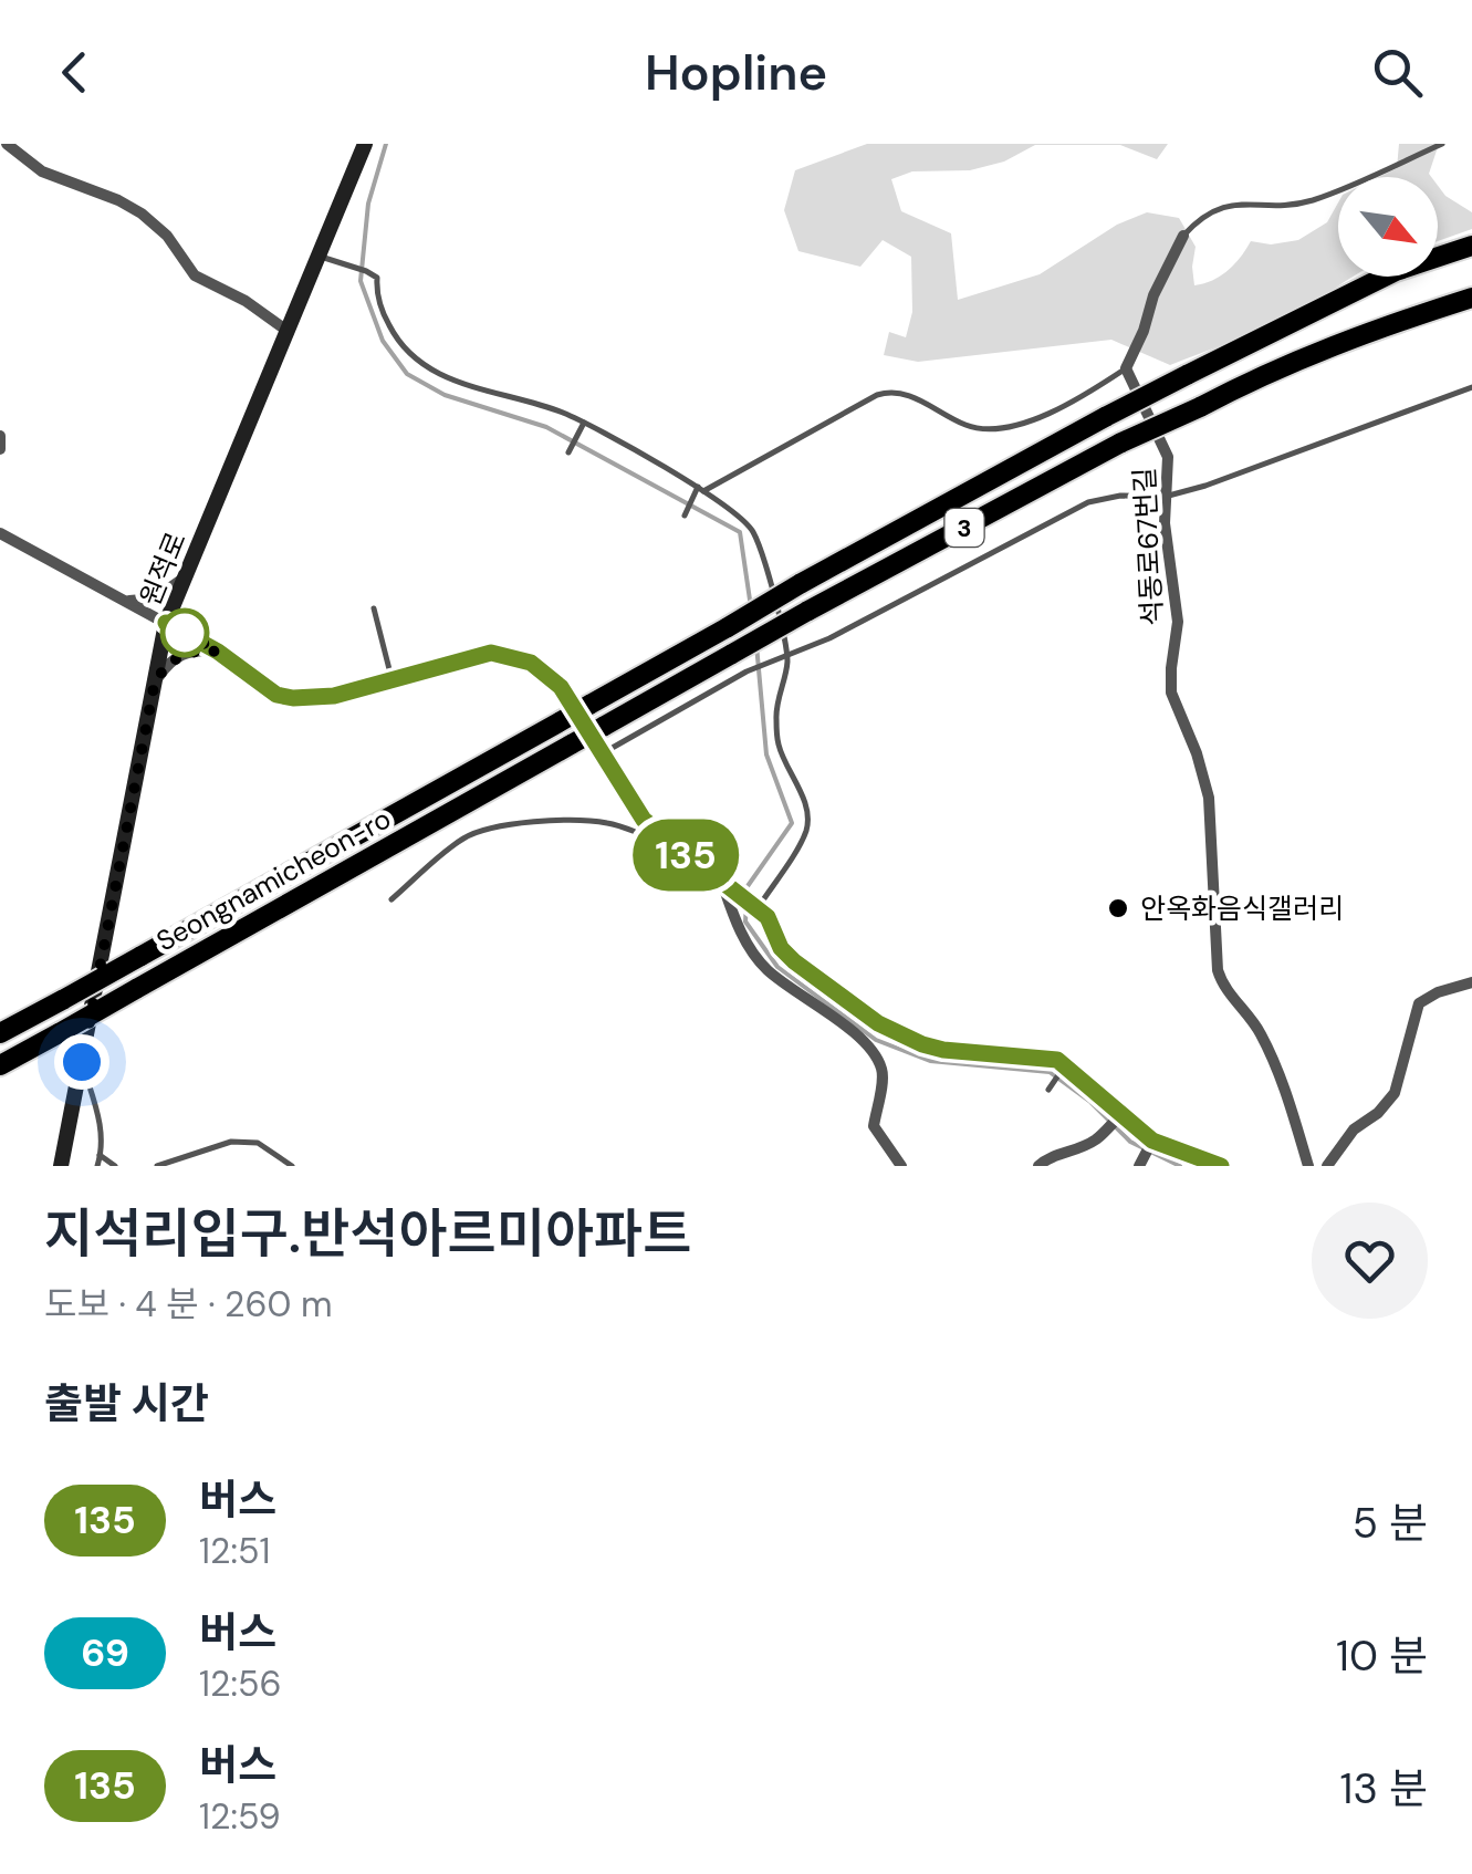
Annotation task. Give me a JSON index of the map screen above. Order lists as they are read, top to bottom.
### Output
{
  "streets": {
    "highway": ["3", "Seongnamicheon-ro"],
    "street": ["석동로67번길", "원적로"]
  },
  "places": ["안옥화음식갤러리"],
  "lines": ["bus line 135"],
  "north": "bottom right",
  "page": {
    "header": "Hopline",
    "on_map": "135",
    "heading": [
      ["지석리입구.반석아르미아파트", "도보 · 4 분 · 260 m"],
      "출발 시간"
    ],
    "list": [
      {
        "mark": "135",
        "name": "버스",
        "note": "12:51",
        "value": "5 분"
      },
      {
        "mark": "69",
        "name": "버스",
        "note": "12:56",
        "value": "10 분"
      },
      {
        "mark": "135",
        "name": "버스",
        "note": "12:59",
        "value": "13 분"
      }
    ]
  }
}
